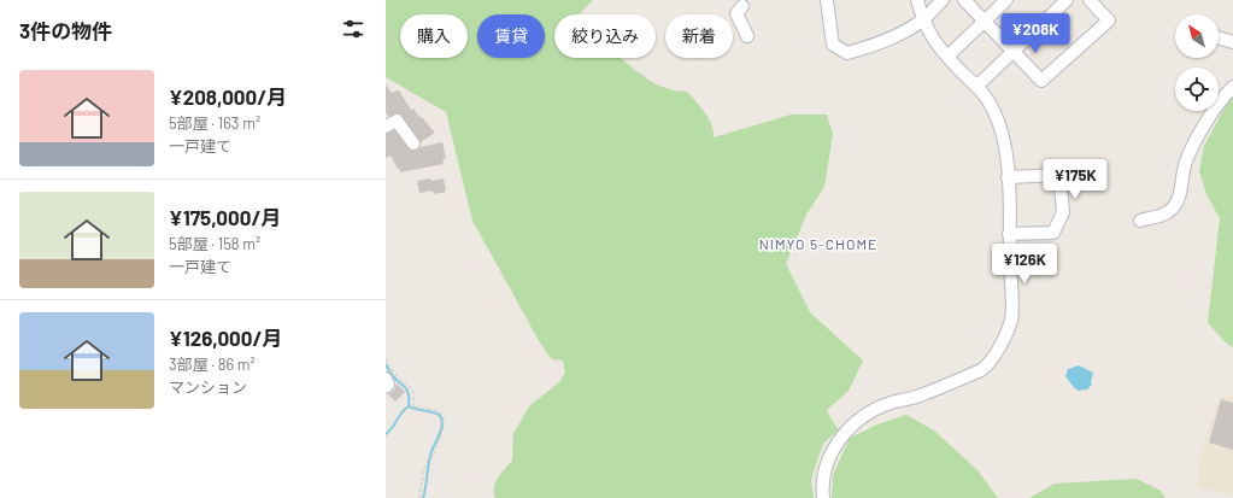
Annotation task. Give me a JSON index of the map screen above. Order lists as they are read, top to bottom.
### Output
{
  "districts": ["NIMYO 5-CHOME"],
  "north": "top left",
  "page": {
    "heading": "3件の物件",
    "price": ["¥208K", "¥175K", "¥126K"],
    "chip": [
      "購入",
      "賃貸",
      "絞り込み",
      "新着"
    ],
    "list": [
      {
        "name": "¥208,000/月",
        "note": "5部屋 · 163 m² · 一戸建て"
      },
      {
        "name": "¥175,000/月",
        "note": "5部屋 · 158 m² · 一戸建て"
      },
      {
        "name": "¥126,000/月",
        "note": "3部屋 · 86 m² · マンション"
      }
    ]
  }
}
